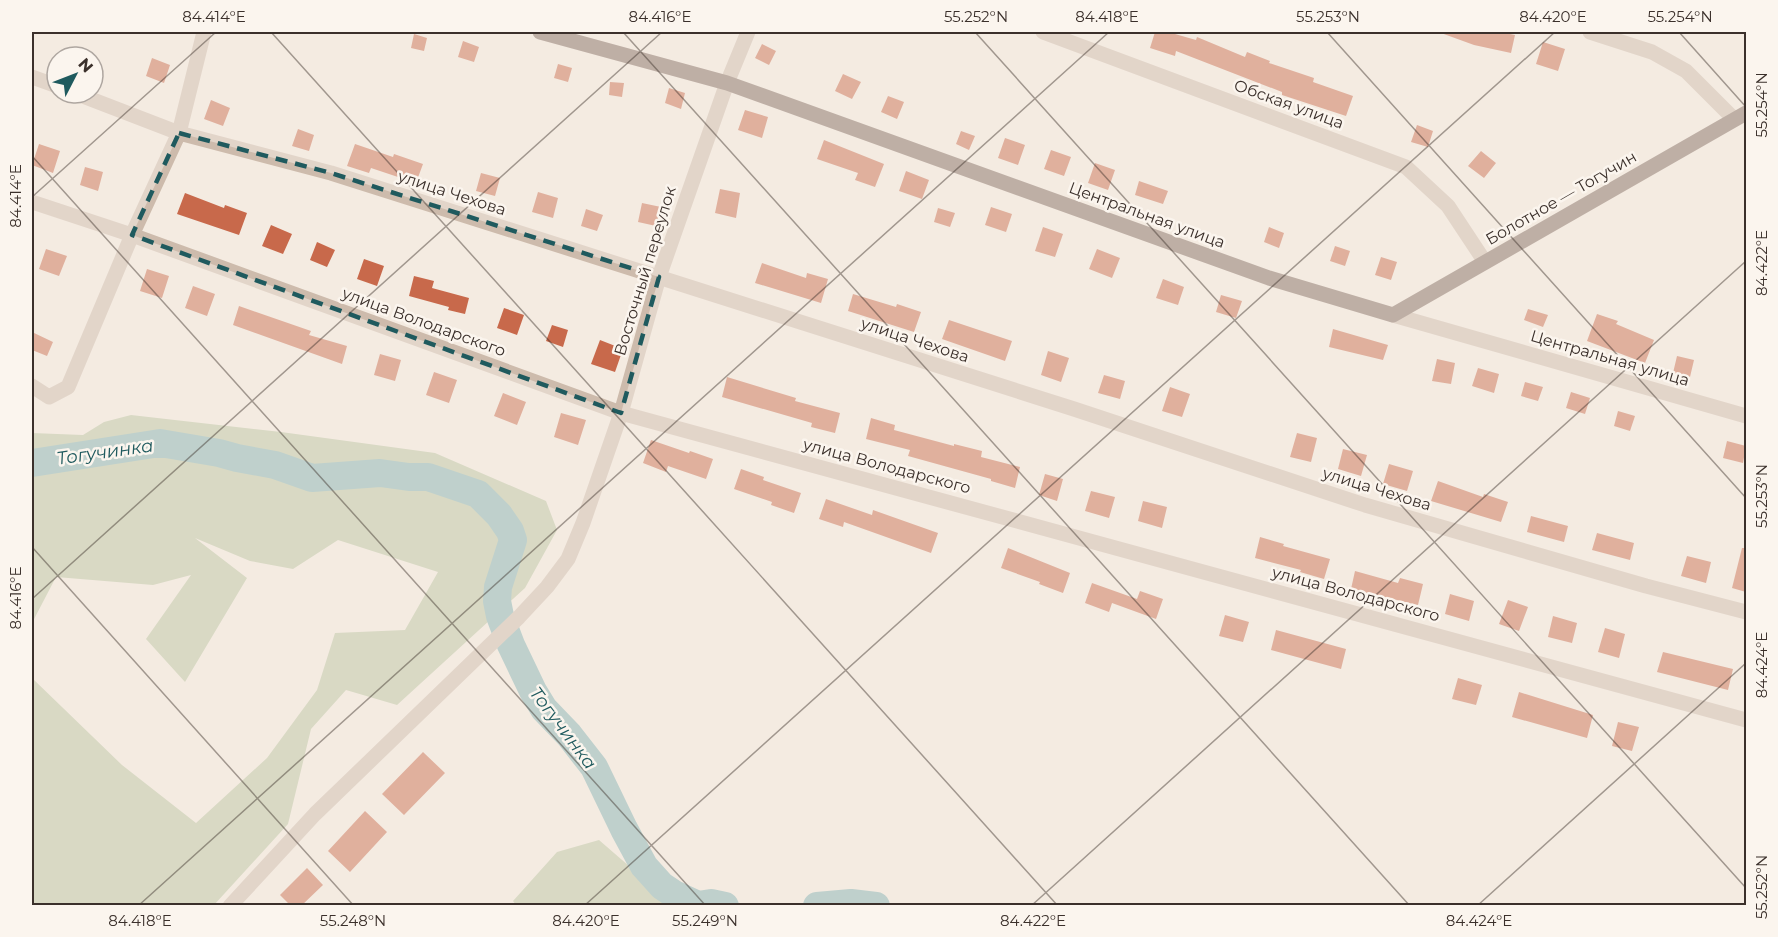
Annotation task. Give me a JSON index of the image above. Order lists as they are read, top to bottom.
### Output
{
  "streets": {
    "main road": ["Болотное — Тогучин", "Центральная улица"],
    "street": [
      "Обская улица",
      "улица Чехова",
      "Восточный переулок",
      "улица Володарского"
    ]
  },
  "crossings": [
    ["Обская улица", "Болотное — Тогучин"],
    ["улица Чехова", "Восточный переулок"],
    ["Болотное — Тогучин", "Центральная улица"],
    ["Центральная улица", "Восточный переулок"],
    ["Восточный переулок", "улица Володарского"]
  ],
  "water": ["Тогучинка"],
  "north": "top right",
  "coordinates": [
    "84.414°E",
    "84.416°E",
    "55.252°N",
    "84.418°E",
    "55.253°N",
    "84.420°E",
    "55.254°N",
    "84.422°E",
    "84.424°E",
    "55.248°N",
    "55.249°N"
  ]
}
